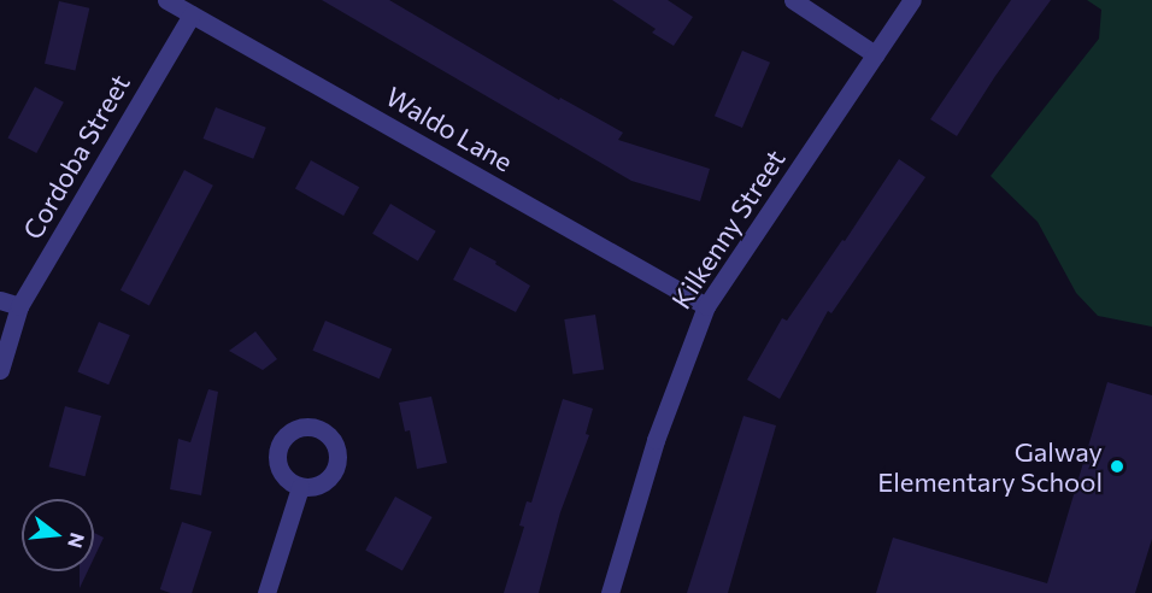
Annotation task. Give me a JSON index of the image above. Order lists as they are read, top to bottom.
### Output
{
  "streets": {
    "street": ["Waldo Lane", "Cordoba Street", "Kilkenny Street"]
  },
  "crossings": [
    ["Waldo Lane", "Cordoba Street"],
    ["Waldo Lane", "Kilkenny Street"]
  ],
  "places": ["Galway Elementary School"],
  "north": "right"
}
